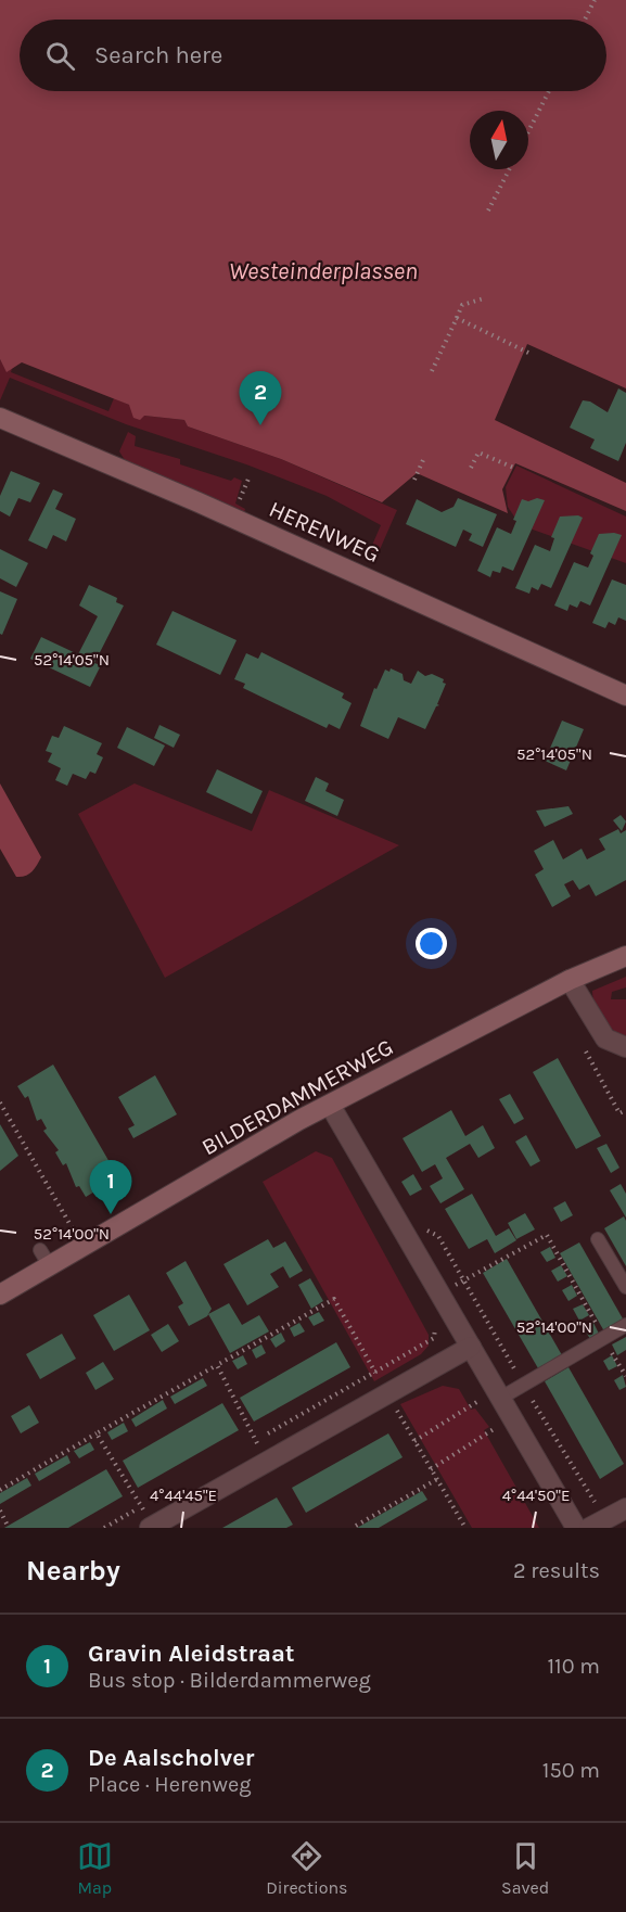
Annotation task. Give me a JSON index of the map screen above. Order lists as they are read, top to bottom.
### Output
{
  "streets": {
    "street": ["HERENWEG", "BILDERDAMMERWEG"]
  },
  "water": ["Westeinderplassen"],
  "north": "top",
  "page": {
    "search": "Search here",
    "pins": ["2", "1"],
    "heading": ["Nearby", "2 results"],
    "list": [
      {
        "mark": "1",
        "name": "Gravin Aleidstraat",
        "note": "Bus stop · Bilderdammerweg",
        "value": "110 m"
      },
      {
        "mark": "2",
        "name": "De Aalscholver",
        "note": "Place · Herenweg",
        "value": "150 m"
      }
    ],
    "nav": ["Map", "Directions", "Saved"]
  },
  "coordinates": [
    "52°14'05\"N",
    "52°14'00\"N",
    "4°44'45\"E",
    "4°44'50\"E"
  ]
}
